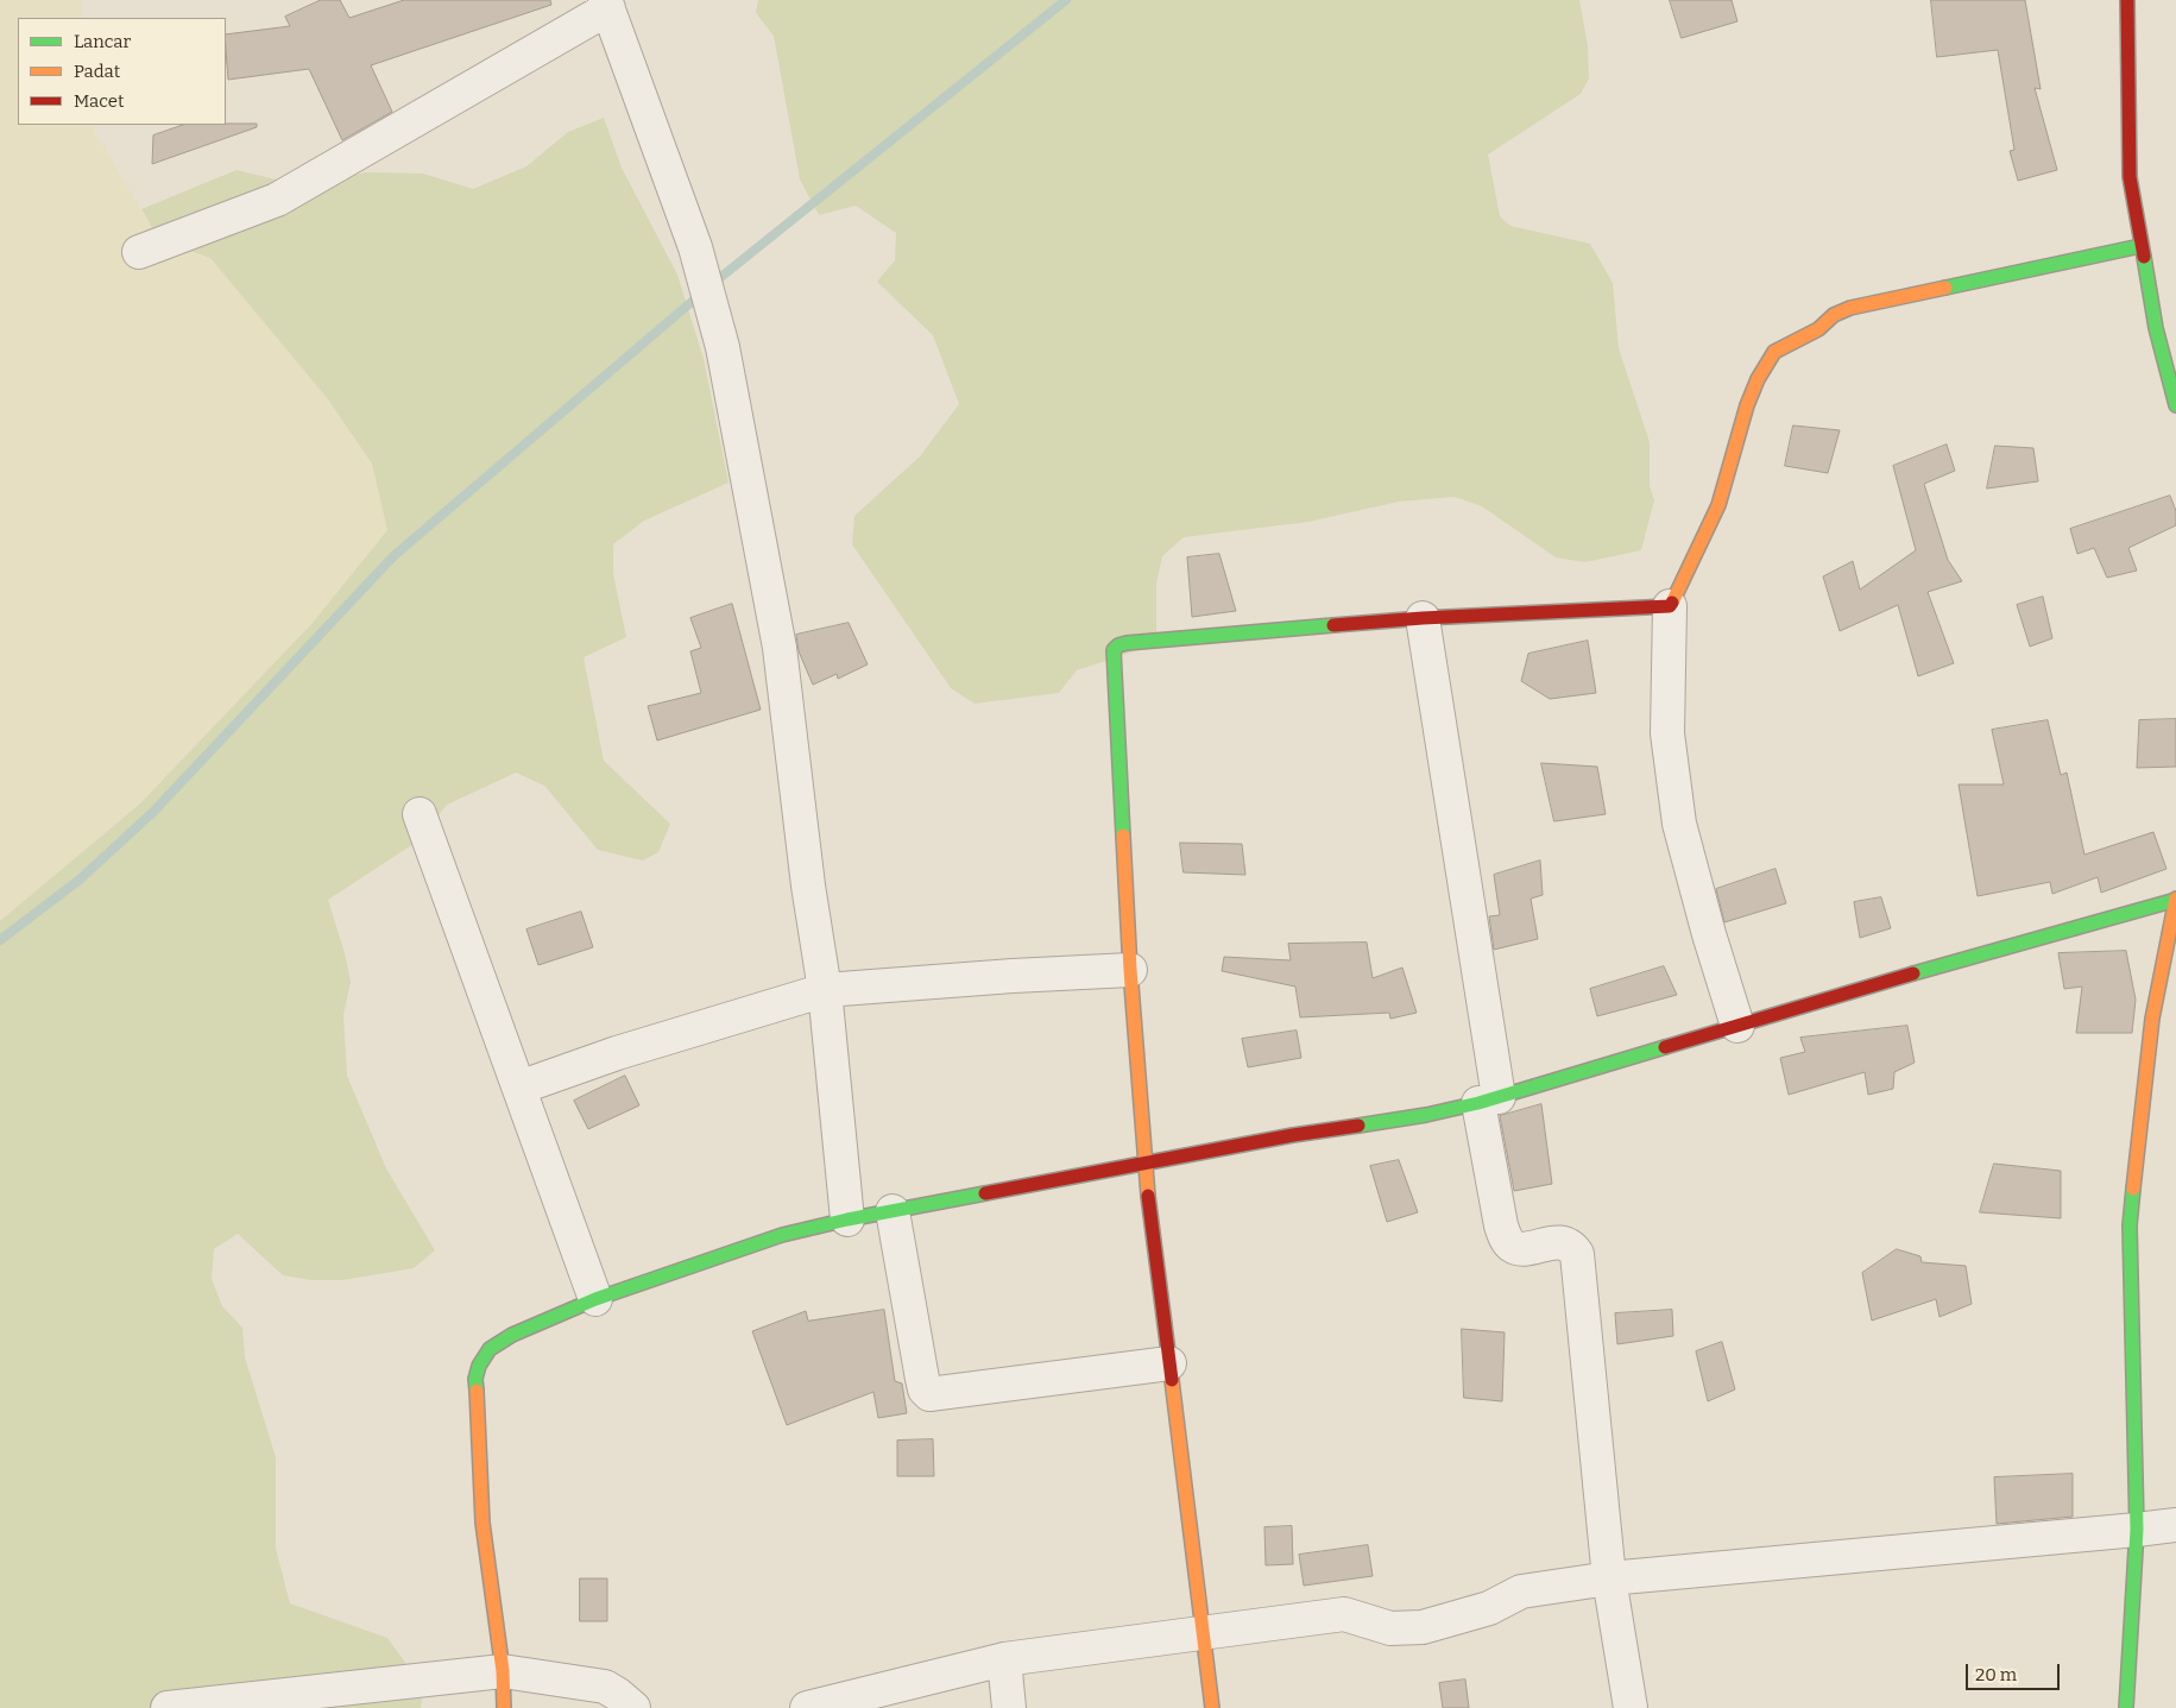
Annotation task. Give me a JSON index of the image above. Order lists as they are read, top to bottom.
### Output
{
  "legend": ["Lancar", "Padat", "Macet"],
  "scale_bar": "20 m"
}
